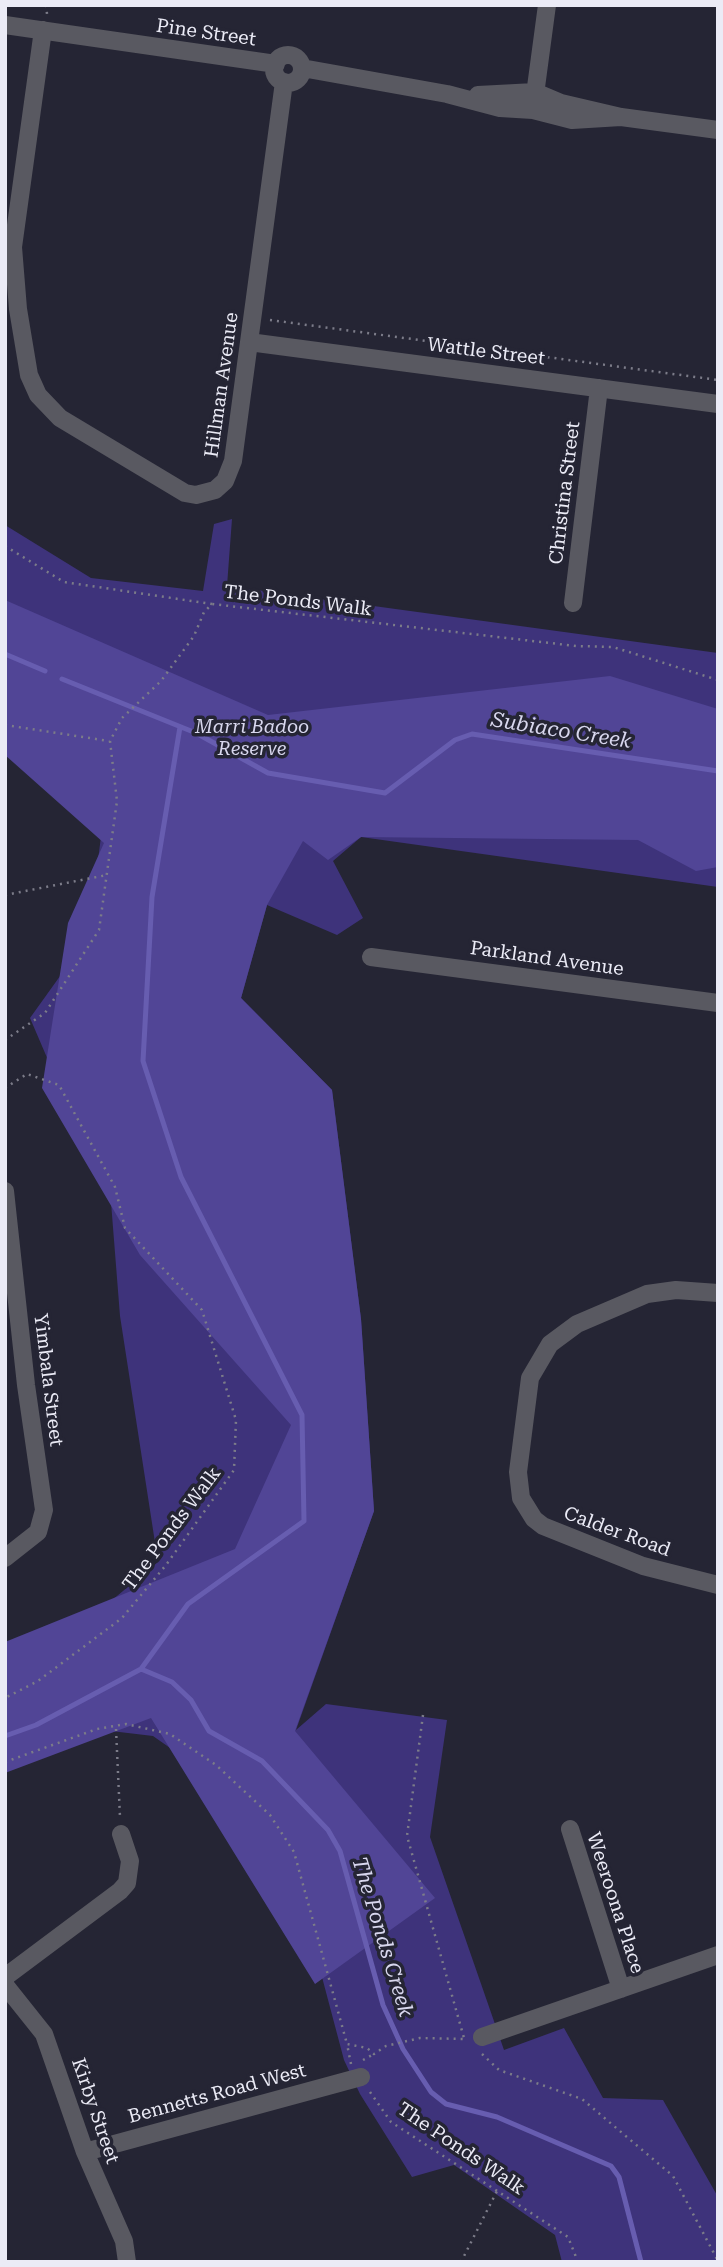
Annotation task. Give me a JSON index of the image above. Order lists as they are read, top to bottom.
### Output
{
  "streets": {
    "street": [
      "Pine Street",
      "Wattle Street",
      "Hillman Avenue",
      "Christina Street",
      "Parkland Avenue",
      "Yimbala Street",
      "Calder Road",
      "Weeroona Place",
      "Bennetts Road West",
      "Kirby Street"
    ],
    "path": ["The Ponds Walk"]
  },
  "crossings": [
    ["Pine Street", "Hillman Avenue"],
    ["Wattle Street", "Hillman Avenue"],
    ["Wattle Street", "Christina Street"],
    ["The Ponds Walk", "Bennetts Road West"],
    ["Bennetts Road West", "Kirby Street"]
  ],
  "water": ["Subiaco Creek", "The Ponds Creek"],
  "parks": ["Marri Badoo Reserve"]
}
